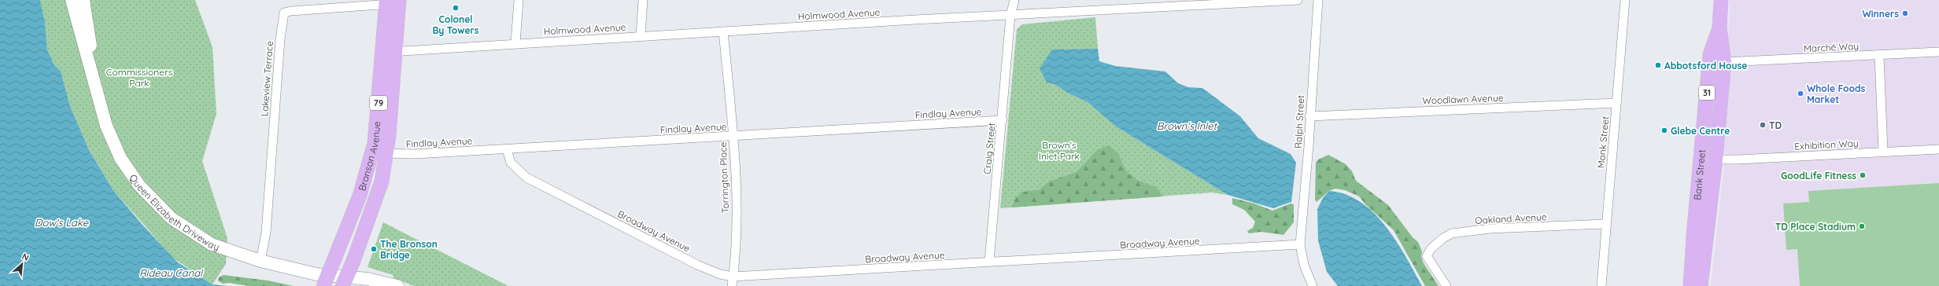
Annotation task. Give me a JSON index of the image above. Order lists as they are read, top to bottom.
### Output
{
  "streets": {
    "main road": [
      "31",
      "79",
      "Bronson Avenue",
      "Bank Street",
      "Queen Elizabeth Driveway"
    ],
    "street": [
      "Holmwood Avenue",
      "Marché Way",
      "Lakeview Terrace",
      "Woodlawn Avenue",
      "Findlay Avenue",
      "Ralph Street",
      "Monk Street",
      "Exhibition Way",
      "Craig Street",
      "Torrington Place",
      "Oakland Avenue",
      "Broadway Avenue"
    ]
  },
  "crossings": [
    ["Holmwood Avenue", "Craig Street"],
    ["Holmwood Avenue", "Bronson Avenue"],
    ["Holmwood Avenue", "Torrington Place"],
    ["Marché Way", "Bank Street"],
    ["Lakeview Terrace", "Bronson Avenue"],
    ["Lakeview Terrace", "Queen Elizabeth Driveway"],
    ["Woodlawn Avenue", "Ralph Street"],
    ["Woodlawn Avenue", "Monk Street"],
    ["Findlay Avenue", "Craig Street"],
    ["Findlay Avenue", "Bronson Avenue"],
    ["Findlay Avenue", "Torrington Place"],
    ["Findlay Avenue", "Broadway Avenue"],
    ["Ralph Street", "Broadway Avenue"],
    ["Monk Street", "Oakland Avenue"],
    ["Exhibition Way", "Bank Street"],
    ["Craig Street", "Broadway Avenue"],
    ["Bronson Avenue", "Queen Elizabeth Driveway"],
    ["Torrington Place", "Broadway Avenue"]
  ],
  "water": ["Brown's Inlet", "Dow's Lake", "Rideau Canal"],
  "parks": ["Commissioners Park", "Brown's Inlet Park"],
  "places": [
    "Colonel By Towers",
    "Winners",
    "Abbotsford House",
    "Whole Foods Market",
    "TD",
    "Glebe Centre",
    "GoodLife Fitness",
    "TD Place Stadium",
    "The Bronson Bridge"
  ],
  "north": "top right"
}
